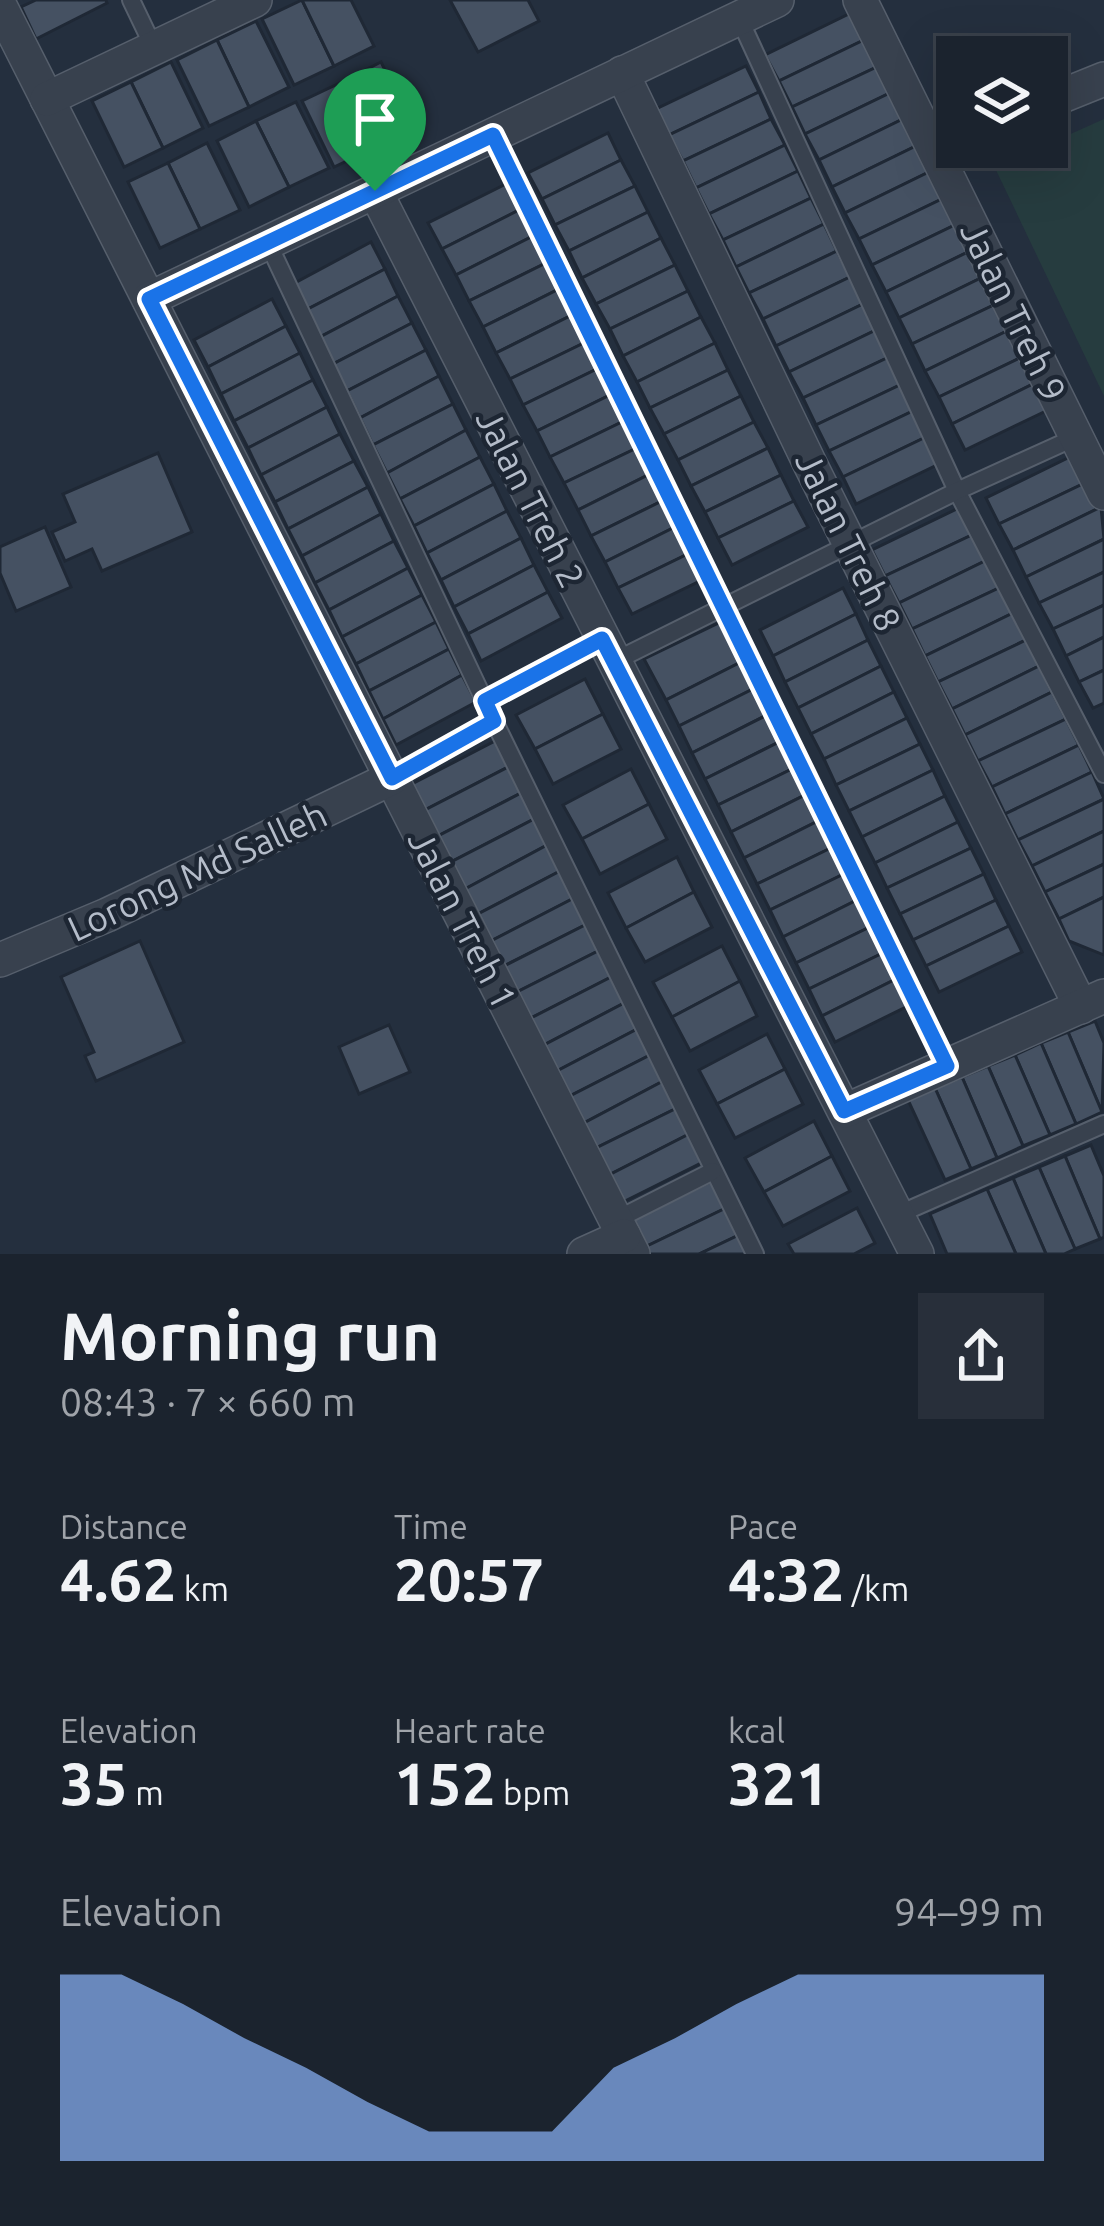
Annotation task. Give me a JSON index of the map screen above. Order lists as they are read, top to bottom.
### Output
{
  "streets": {
    "street": [
      "Jalan Treh 9",
      "Jalan Treh 2",
      "Jalan Treh 8",
      "Lorong Md Salleh",
      "Jalan Treh 1"
    ]
  },
  "crossings": [
    ["Lorong Md Salleh", "Jalan Treh 1"]
  ],
  "page": {
    "heading": ["Morning run", "08:43 · 7 × 660 m"],
    "stats": [
      ["Distance", "4.62 km"],
      ["Time", "20:57"],
      ["Pace", "4:32 /km"],
      ["Elevation", "35 m"],
      ["Heart rate", "152 bpm"],
      ["kcal", "321"]
    ],
    "chart": ["Elevation", "94–99 m"]
  }
}
